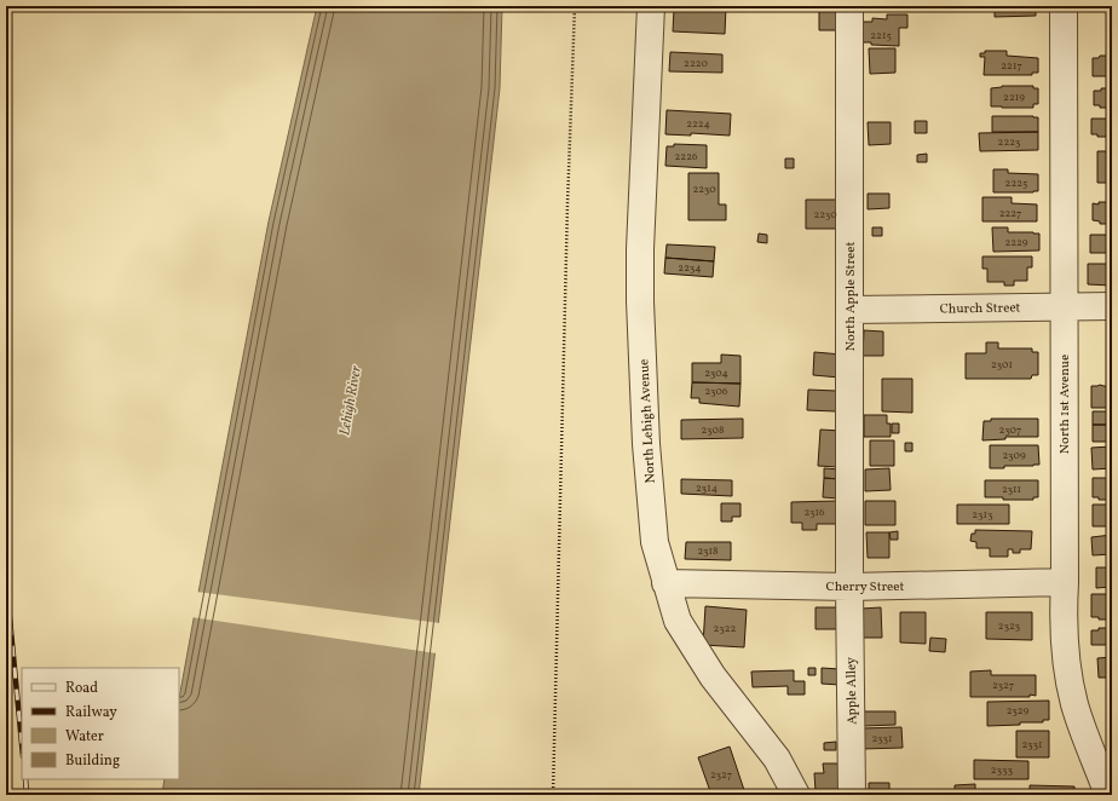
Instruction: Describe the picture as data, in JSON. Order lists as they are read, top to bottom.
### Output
{
  "streets": {
    "street": [
      "North Apple Street",
      "Church Street",
      "North 1st Avenue",
      "North Lehigh Avenue",
      "Cherry Street",
      "Apple Alley"
    ]
  },
  "crossings": [
    ["North Apple Street", "Church Street"],
    ["North Apple Street", "Cherry Street"],
    ["North Apple Street", "Apple Alley"],
    ["Church Street", "North 1st Avenue"],
    ["North 1st Avenue", "Cherry Street"],
    ["North Lehigh Avenue", "Cherry Street"],
    ["Cherry Street", "Apple Alley"]
  ],
  "water": ["Lehigh River"],
  "house_numbers": [
    "2215",
    "2220",
    "2217",
    "2219",
    "2224",
    "2223",
    "2226",
    "2225",
    "2230",
    "2227",
    "2230",
    "2229",
    "2234",
    "2301",
    "2304",
    "2306",
    "2308",
    "2307",
    "2309",
    "2314",
    "2311",
    "2316",
    "2313",
    "2318",
    "2323",
    "2322",
    "2327",
    "2329",
    "2331",
    "2331",
    "2333",
    "2327"
  ],
  "legend": [
    "Road",
    "Railway",
    "Water",
    "Building"
  ]
}
